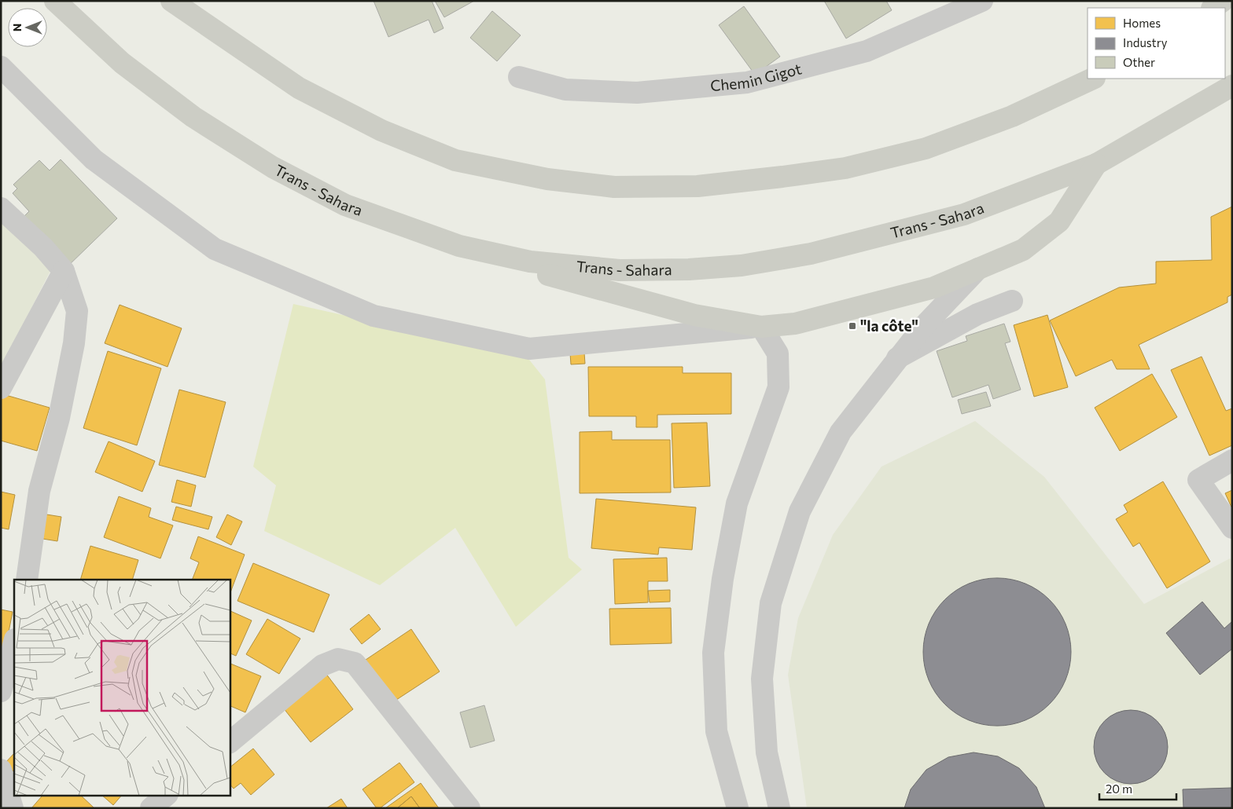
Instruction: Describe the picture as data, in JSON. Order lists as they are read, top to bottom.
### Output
{
  "streets": {
    "highway": ["Trans - Sahara"],
    "street": ["Chemin Gigot"]
  },
  "places": {
    "transit": ["\"la côte\""]
  },
  "legend": ["Homes", "Industry", "Other"],
  "scale_bar": "20 m",
  "north": "left"
}
